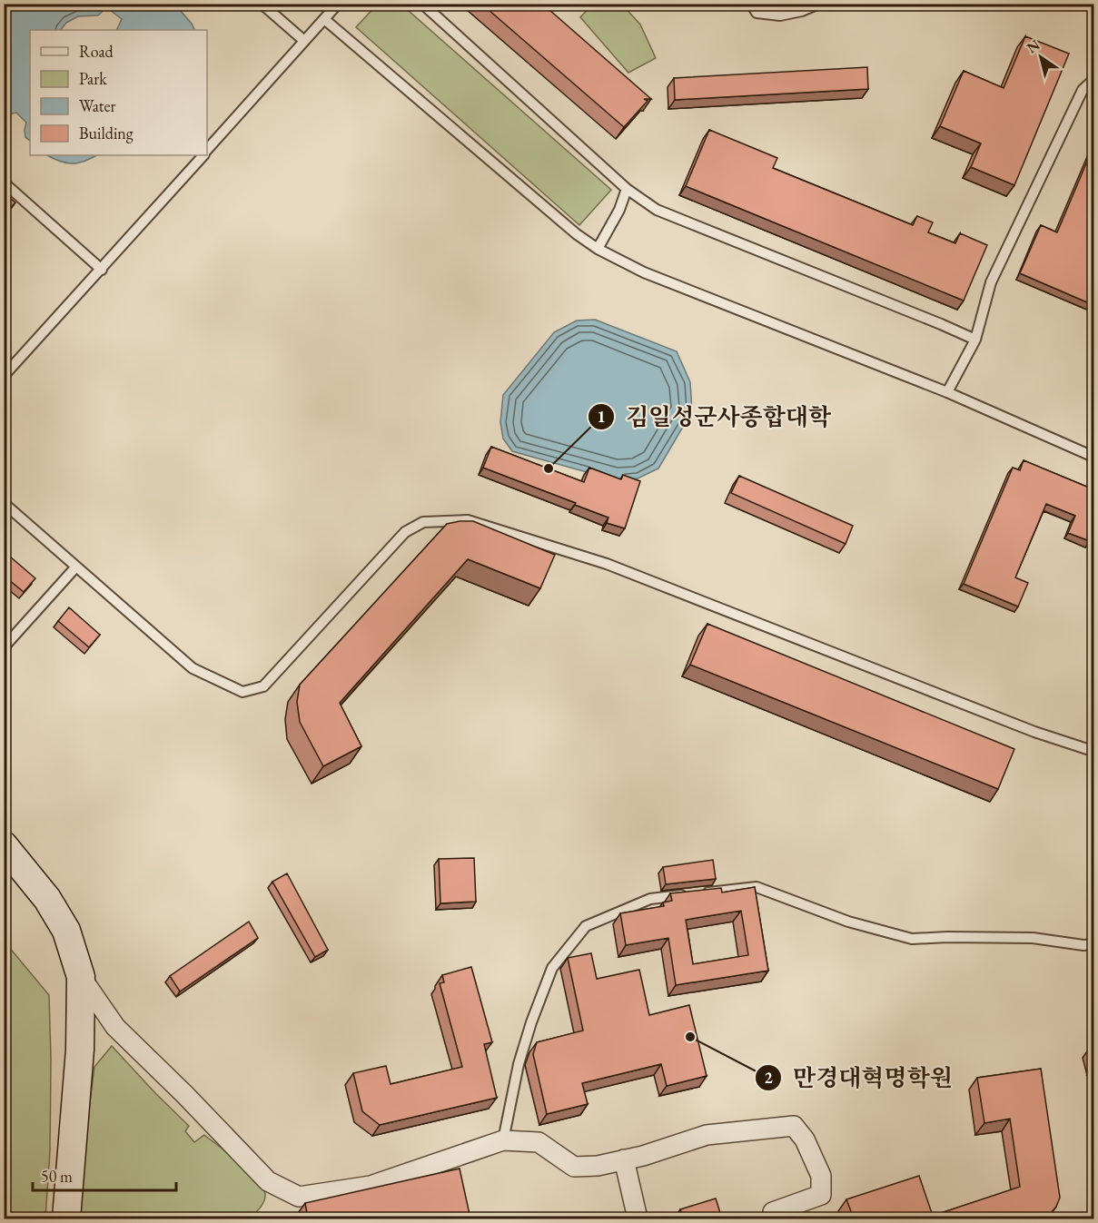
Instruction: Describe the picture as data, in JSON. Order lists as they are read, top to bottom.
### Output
{
  "places": ["김일성군사종합대학", "만경대혁명학원"],
  "legend": [
    "Road",
    "Park",
    "Water",
    "Building"
  ],
  "scale_bar": "50 m",
  "north": "top left"
}
